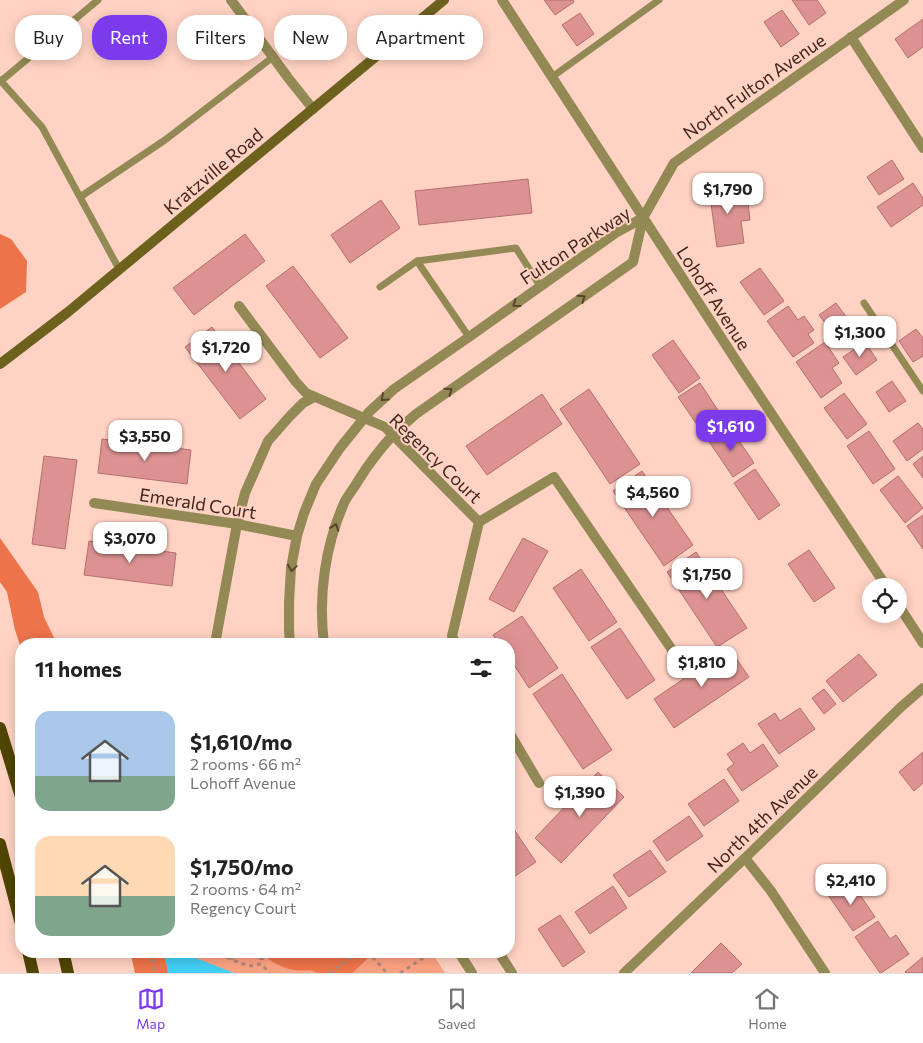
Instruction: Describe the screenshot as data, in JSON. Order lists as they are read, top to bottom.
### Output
{
  "streets": {
    "main road": ["Kratzville Road"],
    "street": [
      "North Fulton Avenue",
      "Fulton Parkway",
      "Lohoff Avenue",
      "Regency Court",
      "Emerald Court",
      "North 4th Avenue"
    ]
  },
  "crossings": [
    ["North Fulton Avenue", "Fulton Parkway"],
    ["North Fulton Avenue", "Lohoff Avenue"],
    ["Fulton Parkway", "Lohoff Avenue"],
    ["Fulton Parkway", "Regency Court"],
    ["Fulton Parkway", "Emerald Court"]
  ],
  "page": {
    "chip": [
      "Buy",
      "Rent",
      "Filters",
      "New",
      "Apartment"
    ],
    "price": [
      "$1,790",
      "$1,300",
      "$1,720",
      "$1,610",
      "$3,550",
      "$4,560",
      "$3,070",
      "$1,750",
      "$1,810",
      "$1,390",
      "$2,410"
    ],
    "heading": "11 homes",
    "list": [
      {
        "name": "$1,610/mo",
        "note": "2 rooms · 66 m² · Lohoff Avenue"
      },
      {
        "name": "$1,750/mo",
        "note": "2 rooms · 64 m² · Regency Court"
      }
    ],
    "tabs": ["Map", "Saved", "Home"]
  }
}
